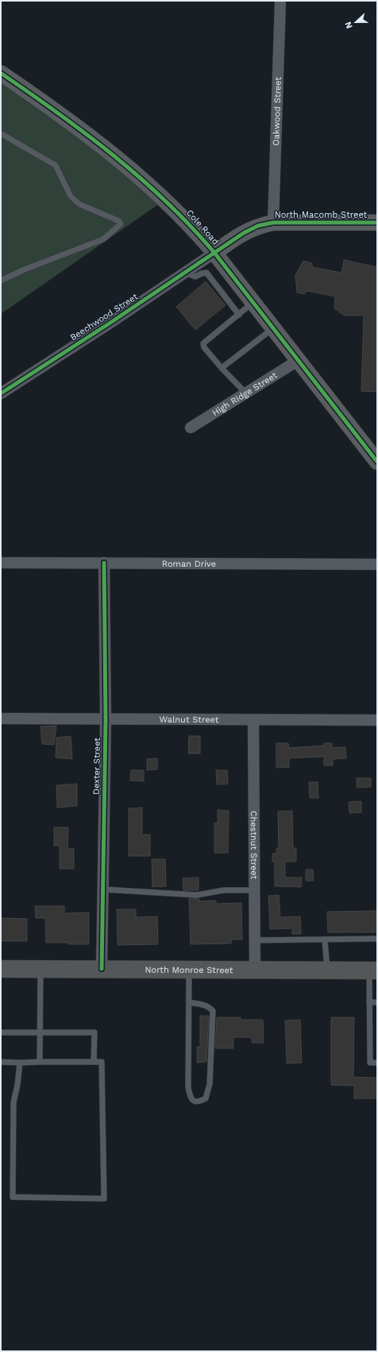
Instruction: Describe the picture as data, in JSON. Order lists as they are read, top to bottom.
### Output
{
  "streets": {
    "main road": ["North Monroe Street"],
    "street": [
      "Oakwood Street",
      "North Macomb Street",
      "Cole Road",
      "Beechwood Street",
      "High Ridge Street",
      "Roman Drive",
      "Walnut Street",
      "Dexter Street",
      "Chestnut Street"
    ]
  },
  "crossings": [
    ["Oakwood Street", "North Macomb Street"],
    ["North Macomb Street", "Cole Road"],
    ["North Macomb Street", "Beechwood Street"],
    ["Cole Road", "Beechwood Street"],
    ["Cole Road", "High Ridge Street"],
    ["Roman Drive", "Dexter Street"],
    ["Walnut Street", "Dexter Street"],
    ["Walnut Street", "Chestnut Street"],
    ["Dexter Street", "North Monroe Street"],
    ["Chestnut Street", "North Monroe Street"]
  ],
  "north": "left"
}
